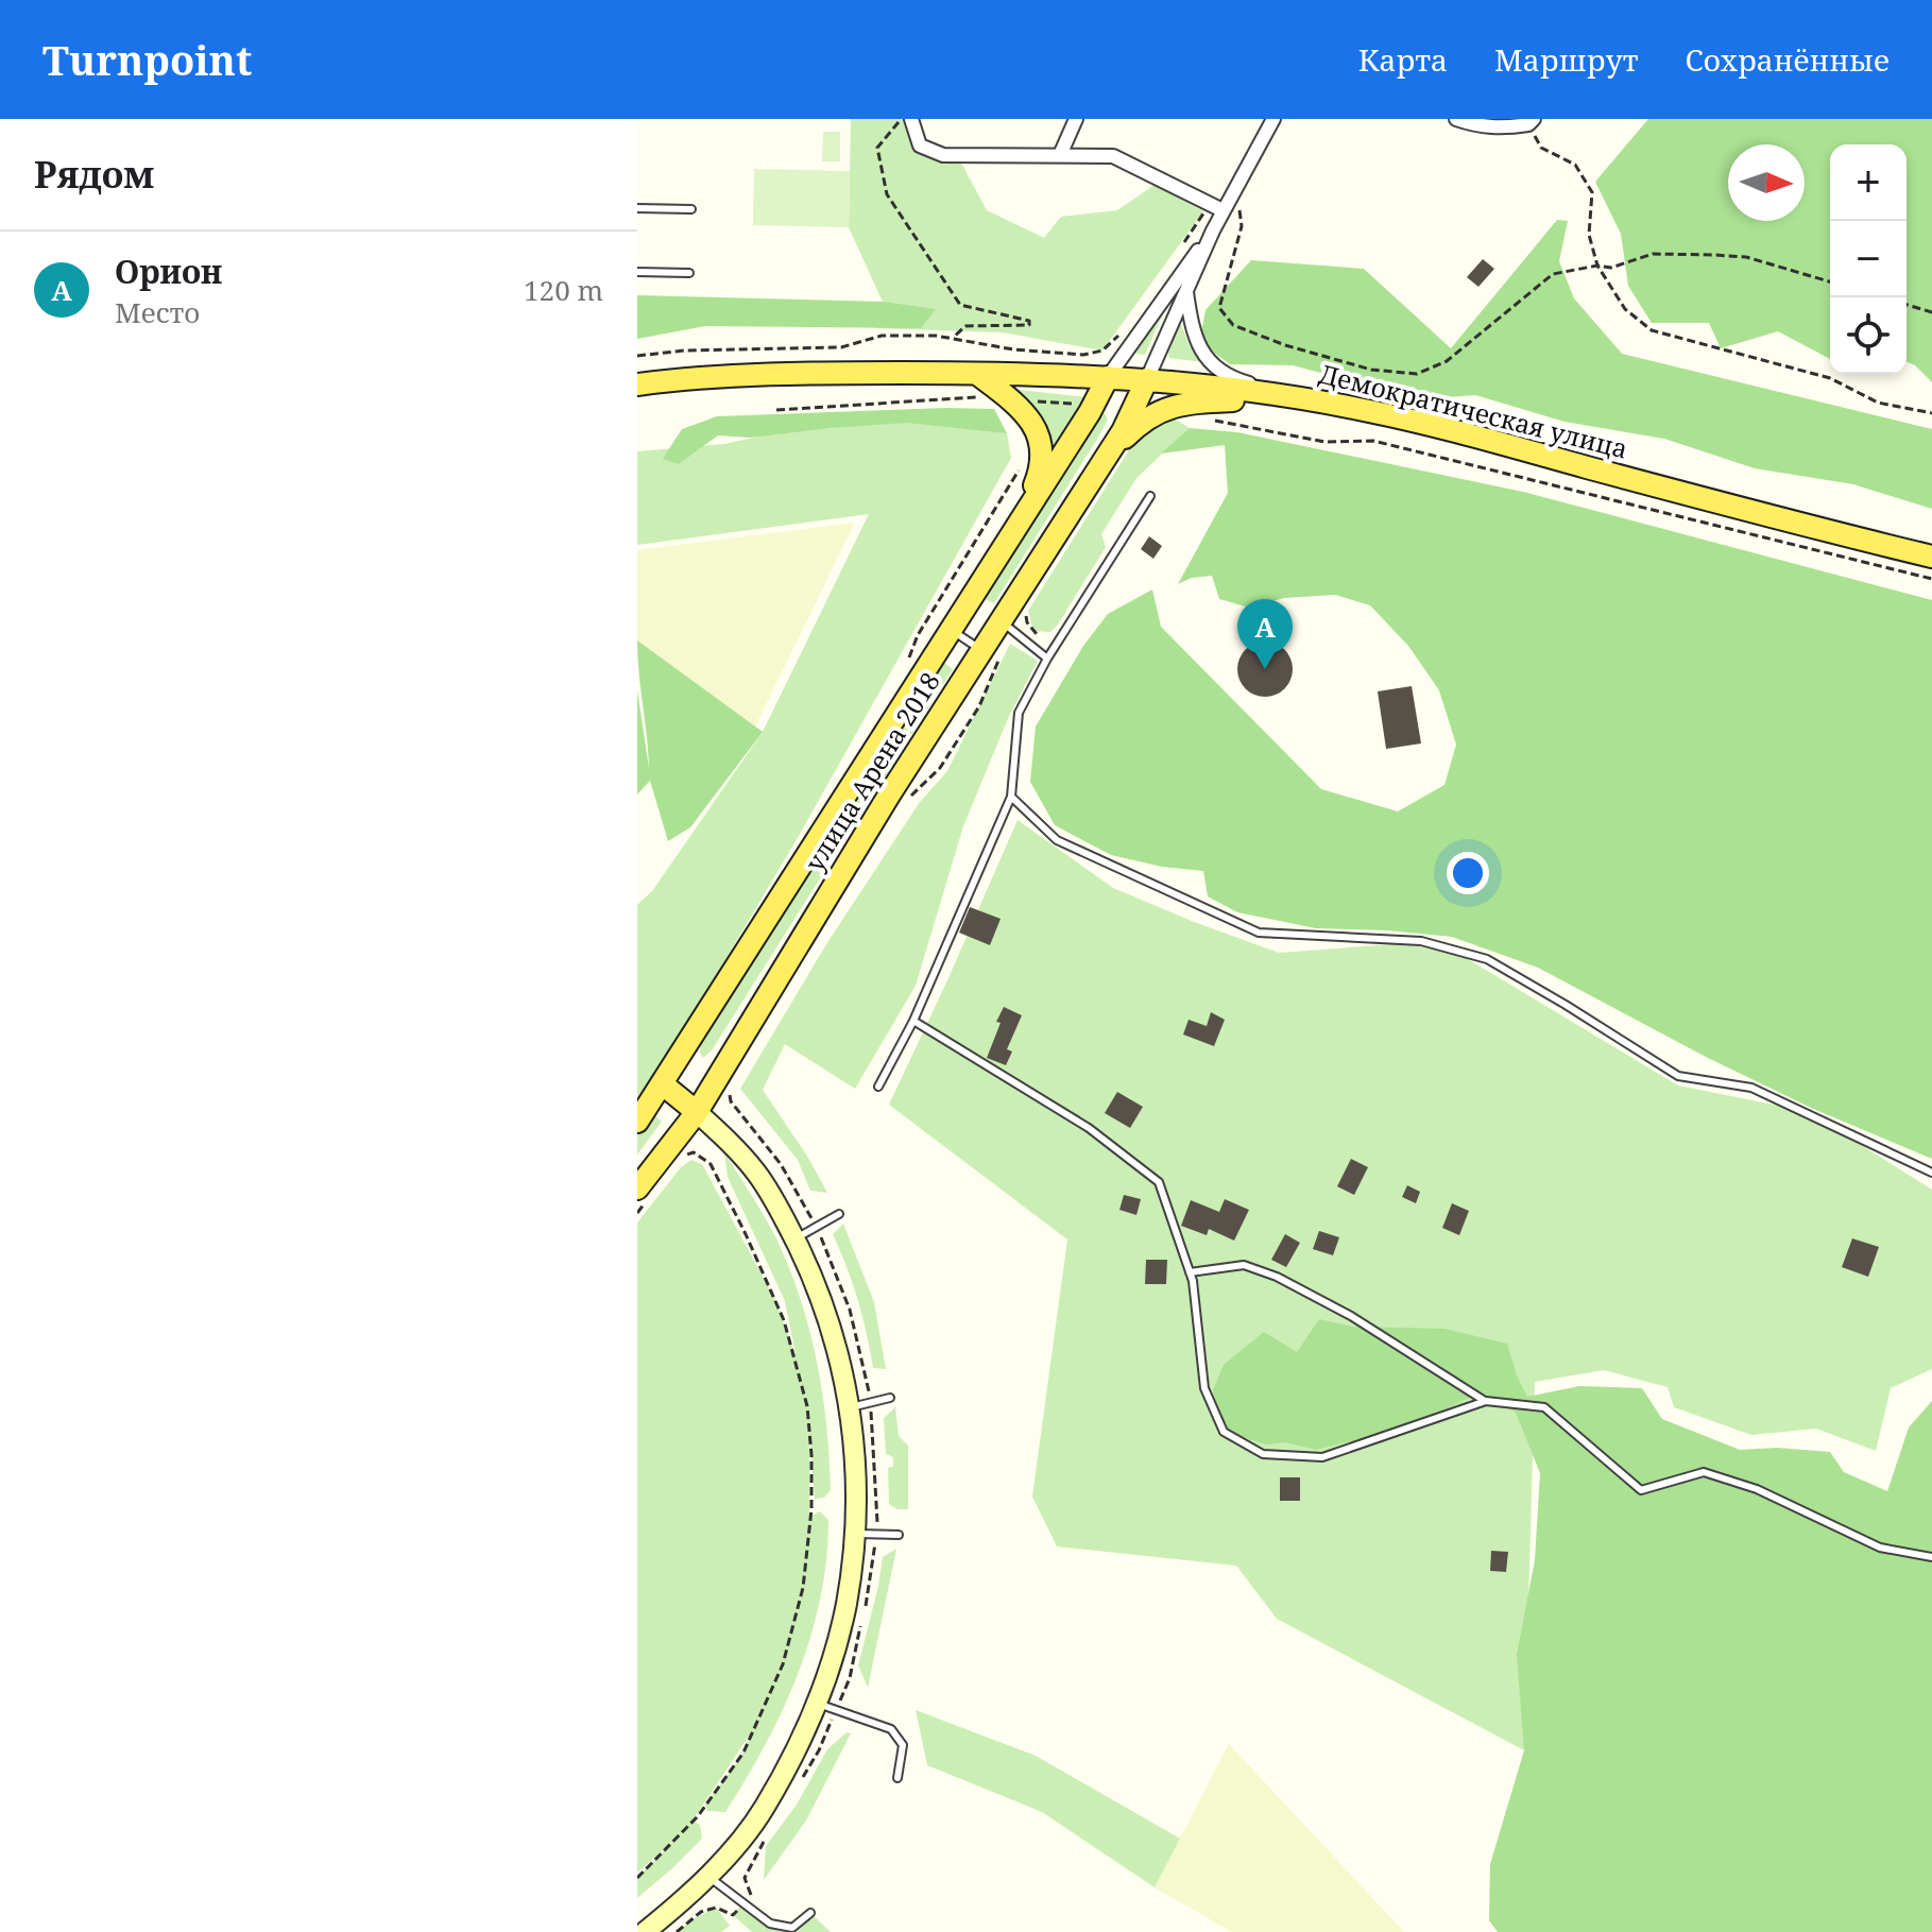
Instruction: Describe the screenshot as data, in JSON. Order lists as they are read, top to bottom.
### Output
{
  "streets": {
    "main road": ["Демократическая улица", "улица Арена 2018"]
  },
  "crossings": [
    ["Демократическая улица", "улица Арена 2018"]
  ],
  "north": "right",
  "page": {
    "header": "Turnpoint",
    "nav": ["Карта", "Маршрут", "Сохранённые"],
    "heading": "Рядом",
    "map_buttons": ["+", "−"],
    "list": [
      {
        "mark": "A",
        "name": "Орион",
        "note": "Место",
        "value": "120 m"
      }
    ],
    "pins": "A"
  }
}
